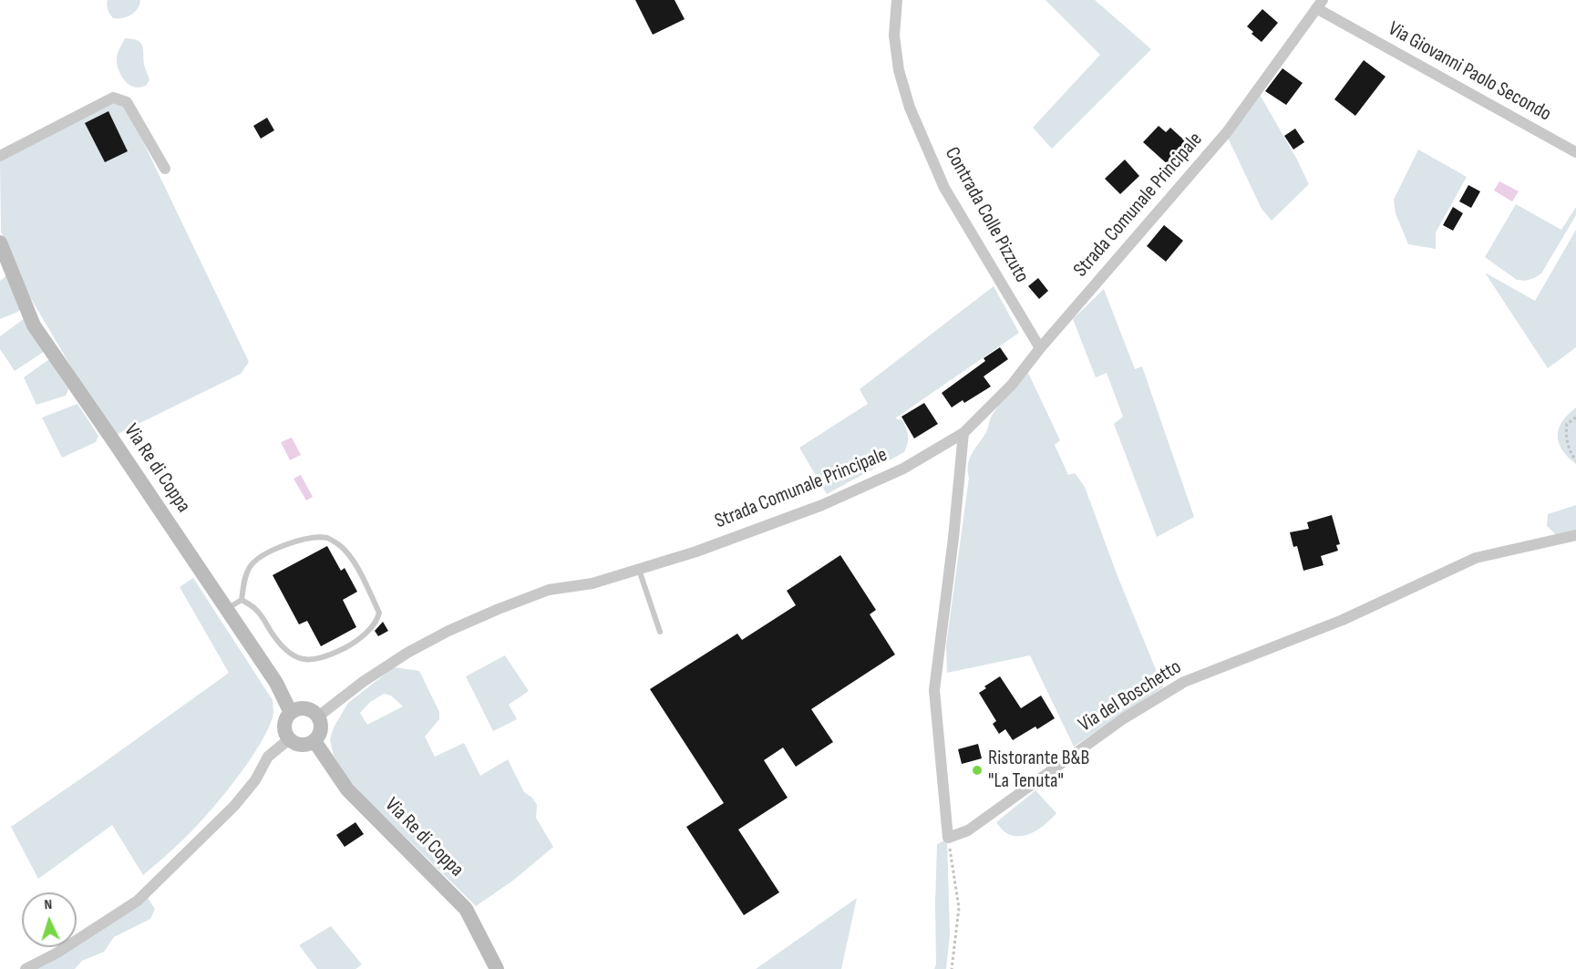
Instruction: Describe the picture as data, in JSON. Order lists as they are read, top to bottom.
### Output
{
  "streets": {
    "street": [
      "Via Giovanni Paolo Secondo",
      "Strada Comunale Principale",
      "Contrada Colle Pizzuto",
      "Via Re di Coppa",
      "Via del Boschetto"
    ]
  },
  "crossings": [
    ["Via Giovanni Paolo Secondo", "Strada Comunale Principale"],
    ["Strada Comunale Principale", "Contrada Colle Pizzuto"],
    ["Strada Comunale Principale", "Via Re di Coppa"]
  ],
  "places": ["Ristorante B&B \"La Tenuta\""],
  "north": "top"
}
